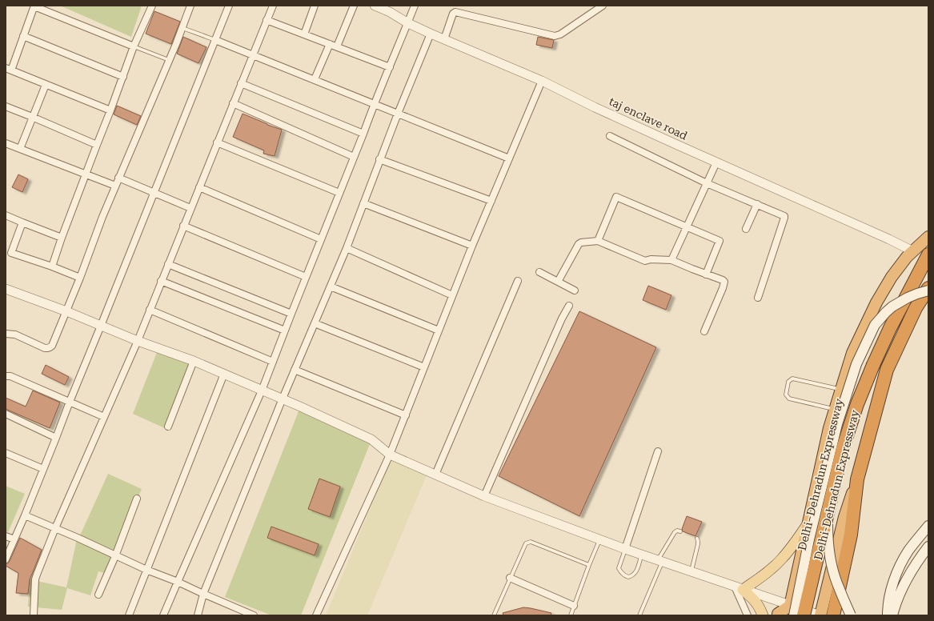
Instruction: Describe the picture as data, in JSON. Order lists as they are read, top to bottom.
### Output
{
  "streets": {
    "highway": ["Delhi–Dehradun Expressway", "Delhi-Dehradun Expressway"],
    "street": ["taj enclave road"]
  },
  "crossings": [
    ["taj enclave road", "Delhi–Dehradun Expressway"]
  ]
}
